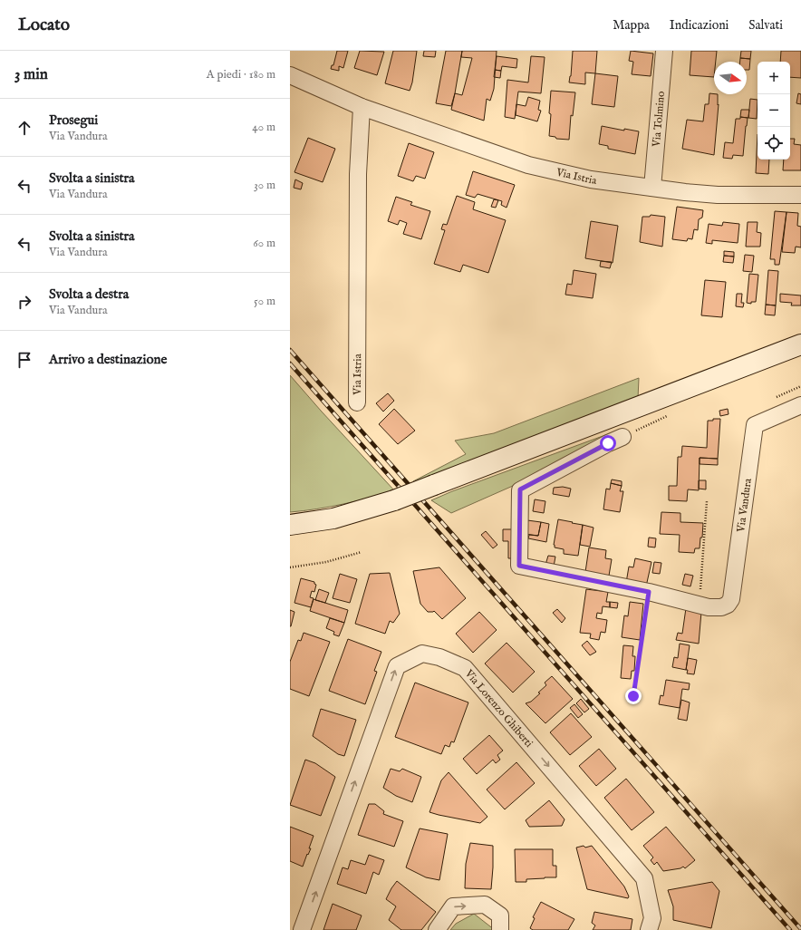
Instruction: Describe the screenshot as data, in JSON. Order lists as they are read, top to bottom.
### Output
{
  "streets": {
    "street": [
      "Via Tolmino",
      "Via Istria",
      "Via Vandura",
      "Via Lorenzo Ghiberti"
    ]
  },
  "crossings": [
    ["Via Tolmino", "Via Istria"]
  ],
  "north": "right",
  "page": {
    "header": "Locato",
    "nav": ["Mappa", "Indicazioni", "Salvati"],
    "heading": ["3 min", "A piedi · 180 m"],
    "map_buttons": ["+", "−"],
    "list": [
      ["Prosegui", "Via Vandura", "40 m"],
      ["Svolta a sinistra", "Via Vandura", "30 m"],
      ["Svolta a sinistra", "Via Vandura", "60 m"],
      ["Svolta a destra", "Via Vandura", "50 m"],
      "Arrivo a destinazione"
    ]
  }
}
